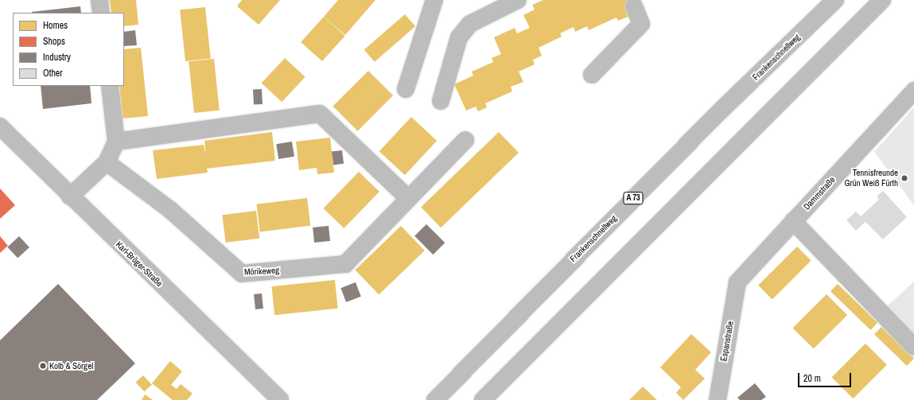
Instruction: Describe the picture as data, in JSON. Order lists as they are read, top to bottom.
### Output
{
  "streets": {
    "main road": [
      "Frankenschnellweg",
      "Dammstraße",
      "A 73",
      "Karl-Bröger-Straße",
      "Mörikeweg",
      "Espanstraße"
    ]
  },
  "crossings": [
    ["Dammstraße", "Espanstraße"]
  ],
  "places": ["Tennisfreunde Grün Weiß Fürth", "Kolb & Sörgel"],
  "legend": [
    "Homes",
    "Shops",
    "Industry",
    "Other"
  ],
  "scale_bar": "20 m"
}
